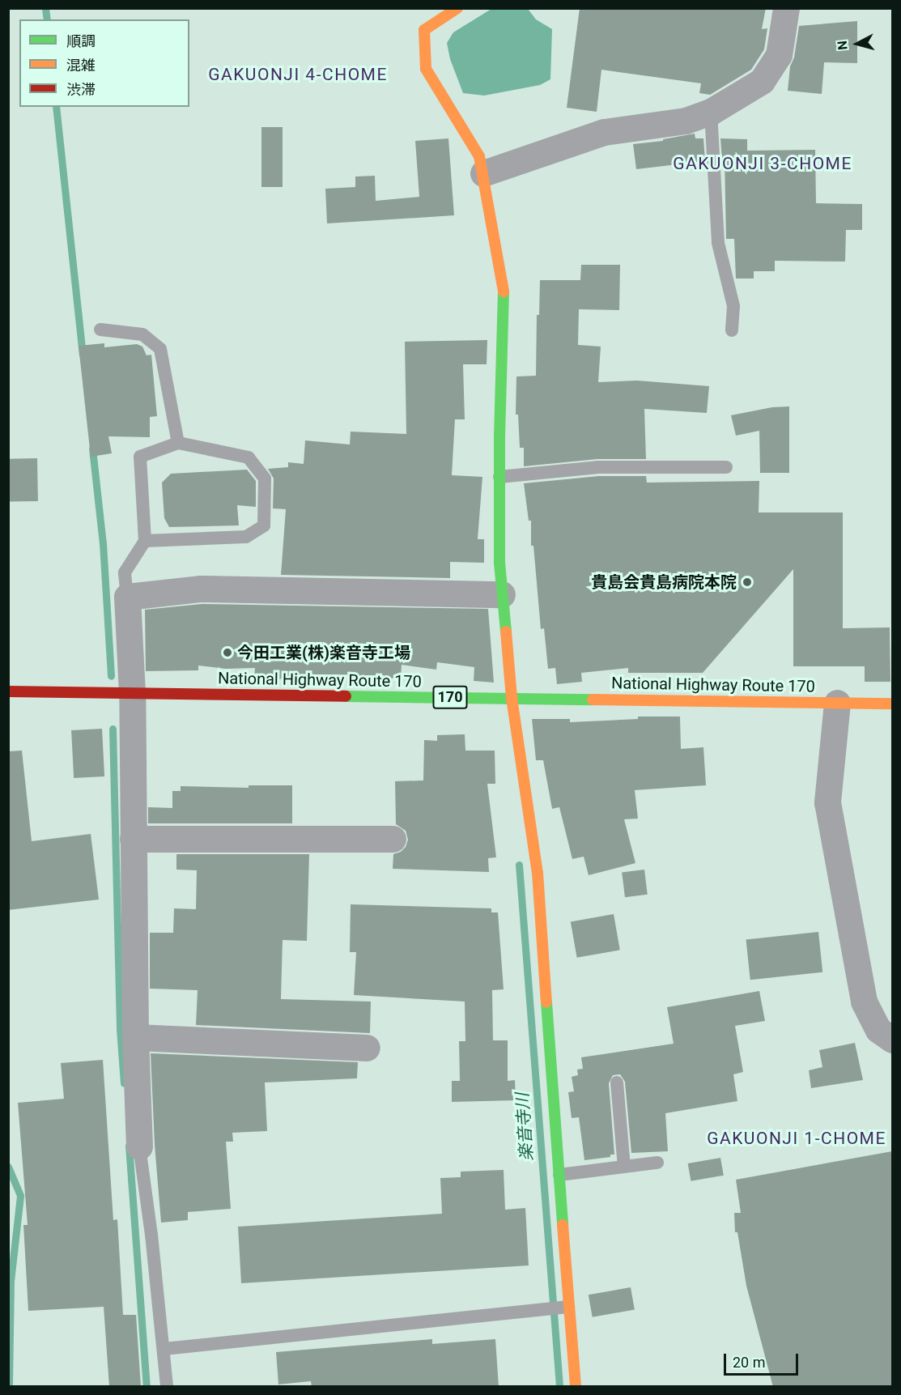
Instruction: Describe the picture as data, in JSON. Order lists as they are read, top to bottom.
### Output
{
  "streets": {
    "main road": ["National Highway Route 170", "170"]
  },
  "districts": ["GAKUONJI 4-CHOME", "GAKUONJI 3-CHOME", "GAKUONJI 1-CHOME"],
  "water": ["楽音寺川"],
  "places": ["貴島会貴島病院本院", "今田工業(株)楽音寺工場"],
  "legend": ["順調", "混雑", "渋滞"],
  "scale_bar": "20 m",
  "north": "left"
}
